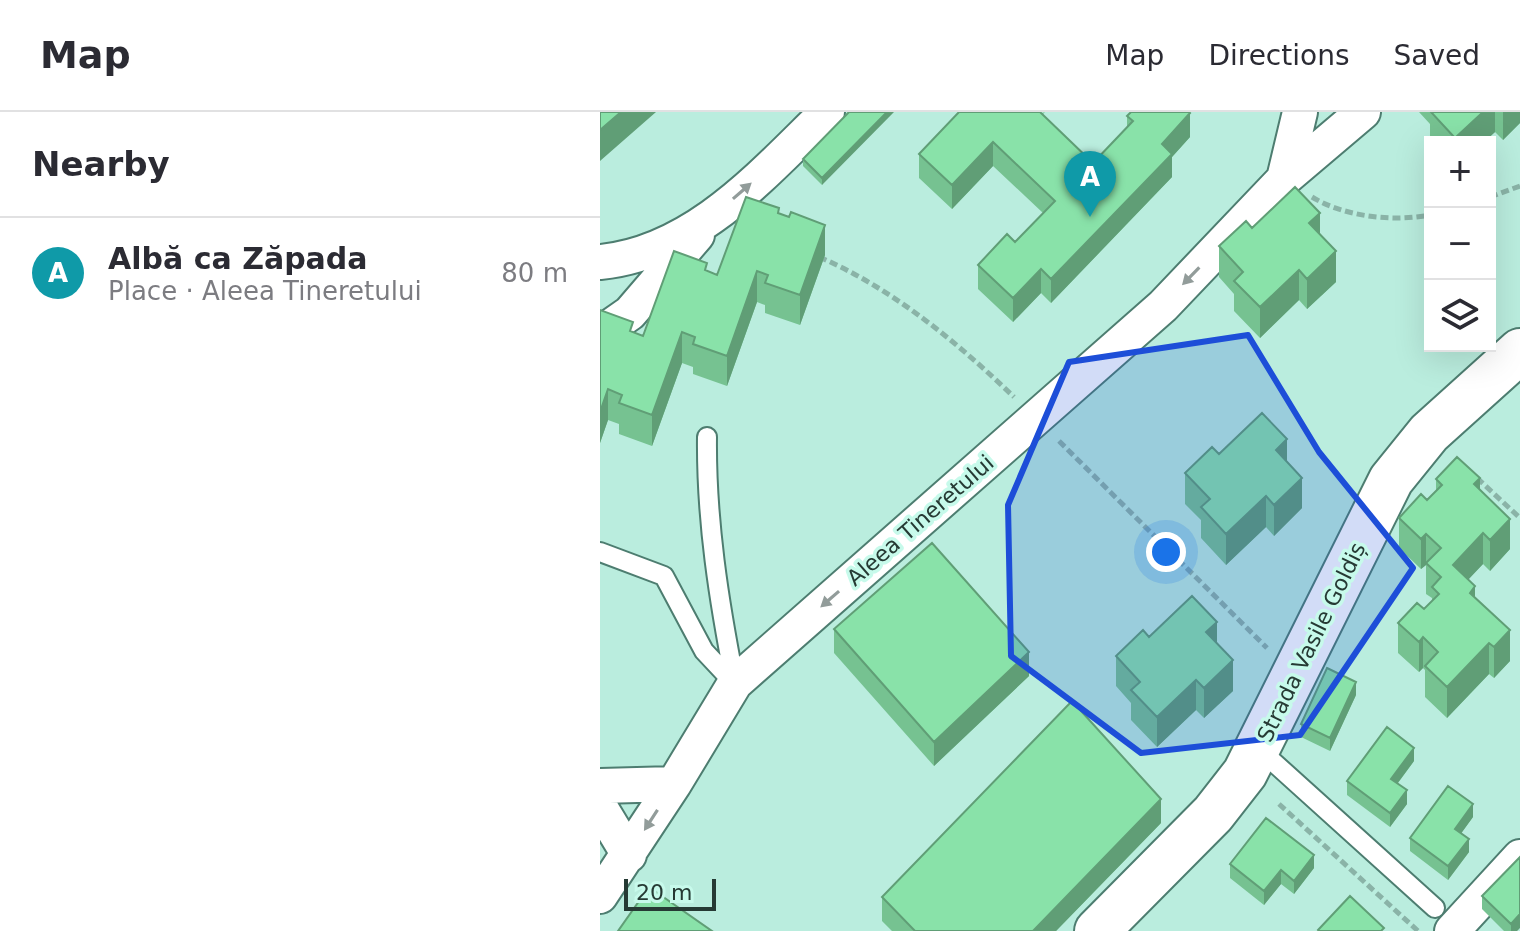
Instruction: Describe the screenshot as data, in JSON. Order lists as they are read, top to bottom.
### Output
{
  "streets": {
    "street": ["Aleea Tineretului", "Strada Vasile Goldiș"]
  },
  "one_way": ["Aleea Tineretului"],
  "scale_bar": "20 m",
  "page": {
    "header": "Map",
    "nav": ["Map", "Directions", "Saved"],
    "heading": "Nearby",
    "map_buttons": ["+", "−"],
    "pins": "A",
    "list": [
      {
        "mark": "A",
        "name": "Albă ca Zăpada",
        "note": "Place · Aleea Tineretului",
        "value": "80 m"
      }
    ],
    "scale": "20 m"
  }
}
